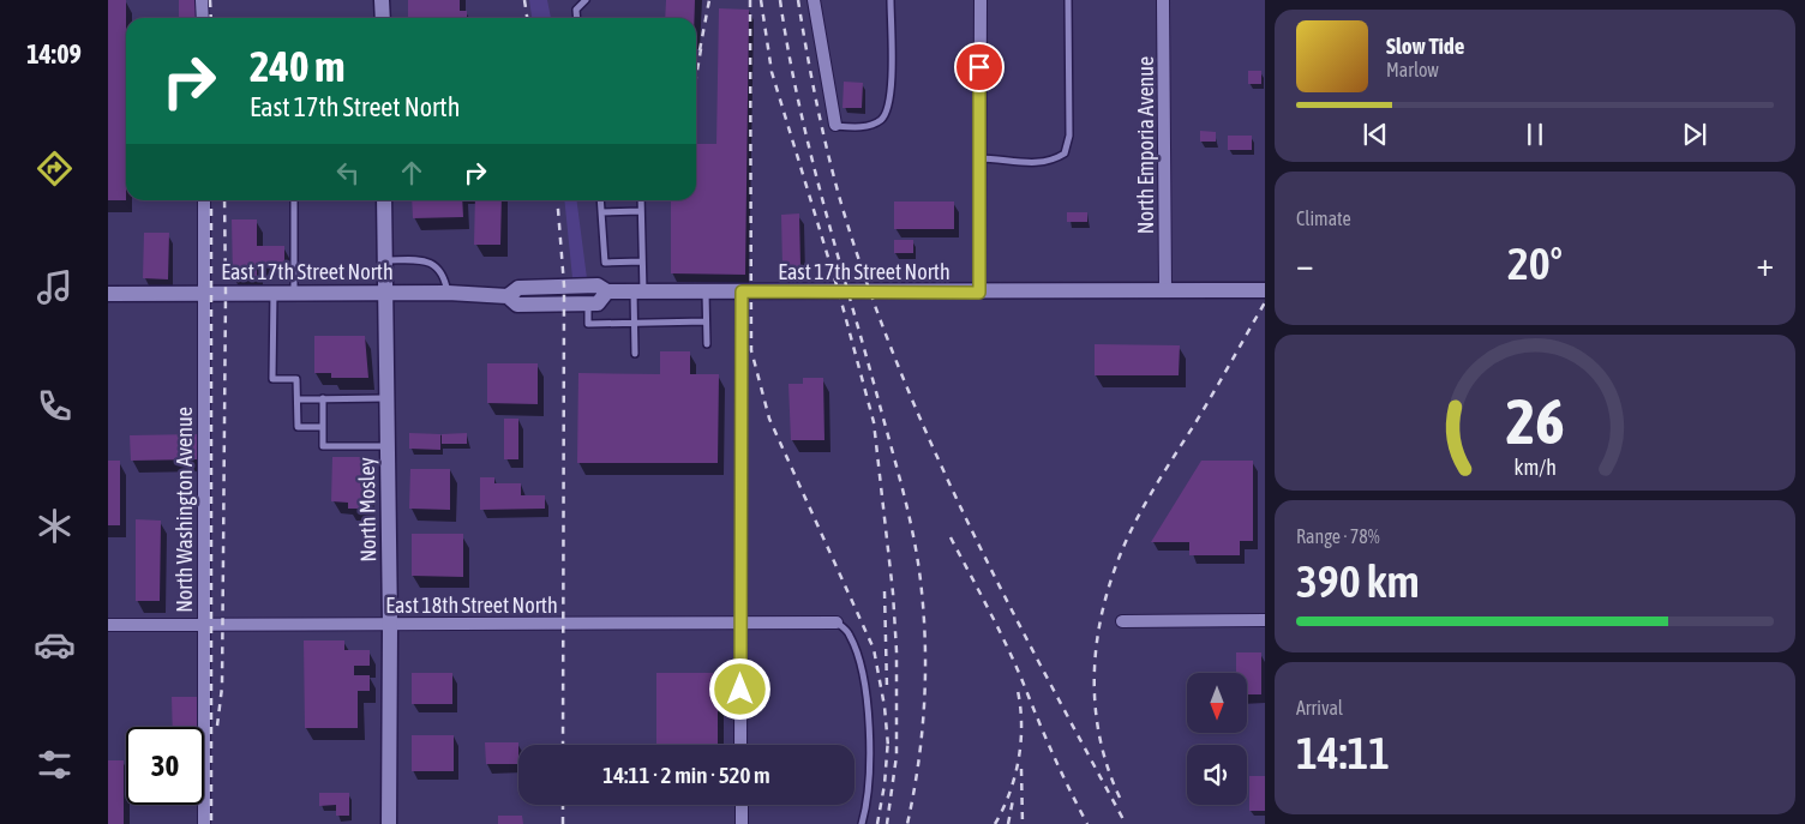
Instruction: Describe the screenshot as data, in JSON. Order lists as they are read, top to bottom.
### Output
{
  "streets": {
    "street": [
      "North Emporia Avenue",
      "East 17th Street North",
      "North Washington Avenue",
      "North Mosley",
      "East 18th Street North"
    ]
  },
  "crossings": [
    ["North Emporia Avenue", "East 17th Street North"],
    ["East 17th Street North", "North Washington Avenue"],
    ["East 17th Street North", "North Mosley"],
    ["North Washington Avenue", "East 18th Street North"],
    ["North Mosley", "East 18th Street North"]
  ],
  "north": "bottom",
  "page": {
    "tabs": "14:09",
    "turn": ["240 m", "East 17th Street North"],
    "song": ["Slow Tide", "Marlow"],
    "tile": [
      "Climate",
      ["Range · 78%", "390 km"],
      ["Arrival", "14:11"]
    ],
    "heat": ["−", "20°", "+"],
    "limit": "30",
    "trip": "14:11 · 2 min · 520 m",
    "gauge": ["26", "km/h"]
  }
}
